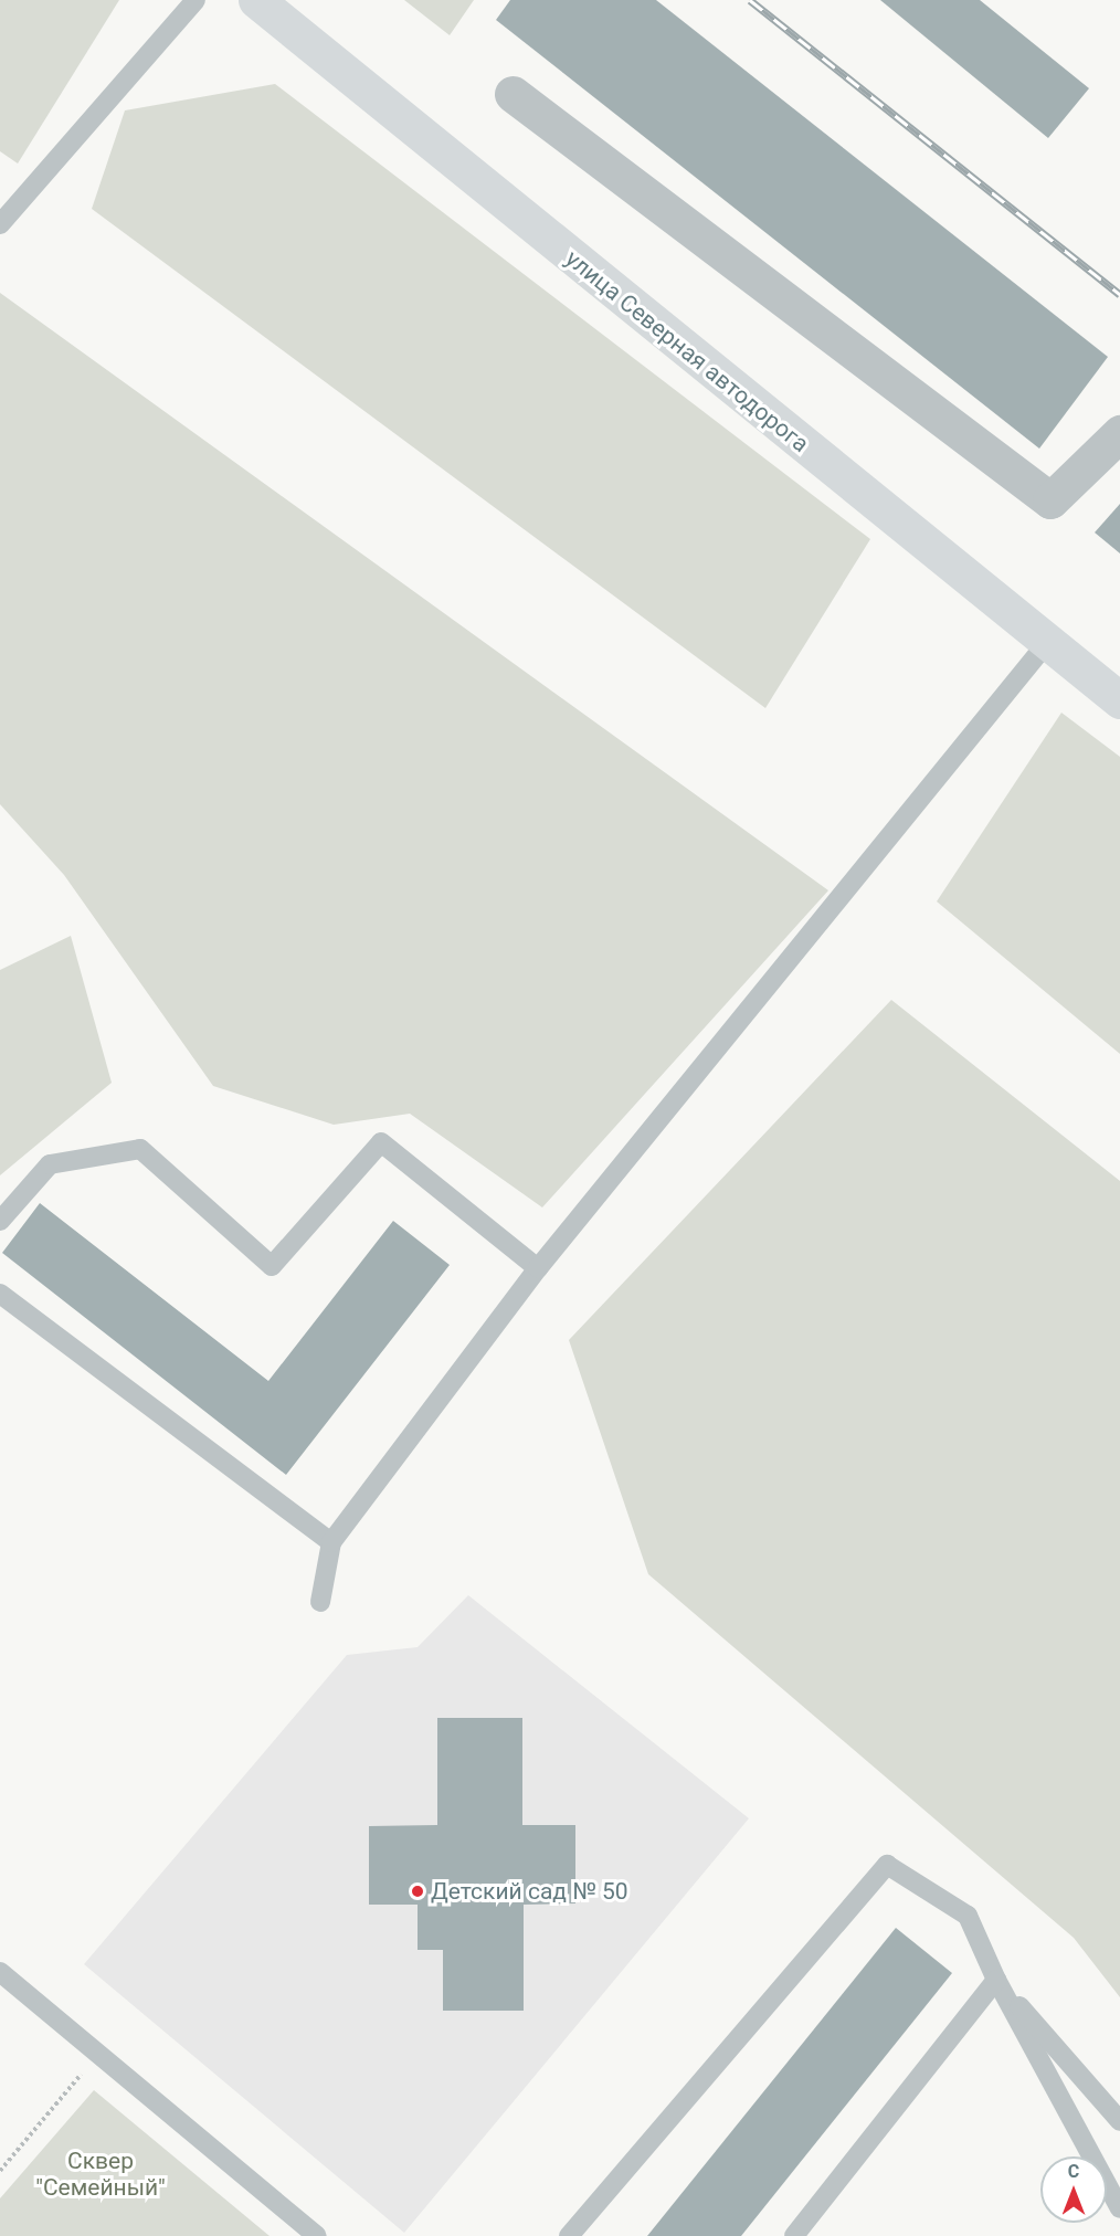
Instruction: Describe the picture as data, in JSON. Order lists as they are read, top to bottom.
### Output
{
  "streets": {
    "main road": ["улица Северная автодорога"]
  },
  "parks": ["Сквер \"Семейный\""],
  "places": ["Детский сад № 50"],
  "north": "top"
}
